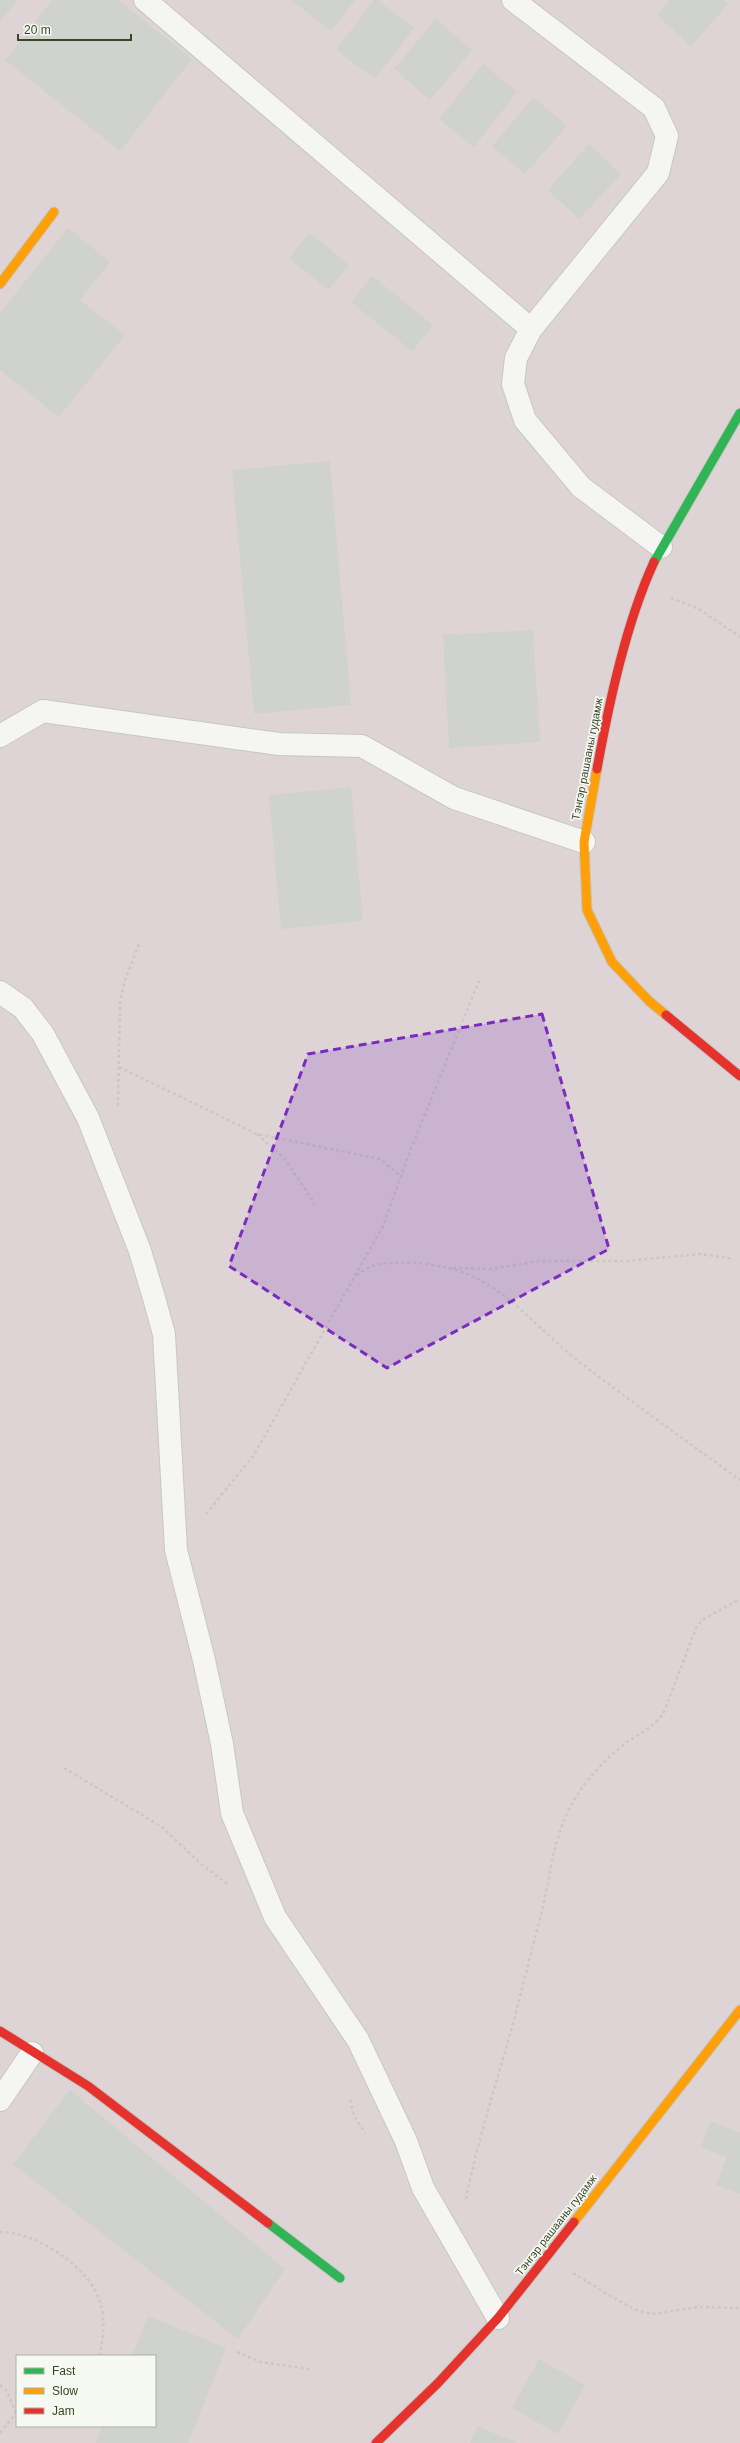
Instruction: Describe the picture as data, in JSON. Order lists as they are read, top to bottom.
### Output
{
  "streets": {
    "street": ["Тэнгэр рашааны гудамж"]
  },
  "legend": ["Fast", "Slow", "Jam"],
  "scale_bar": "20 m"
}
